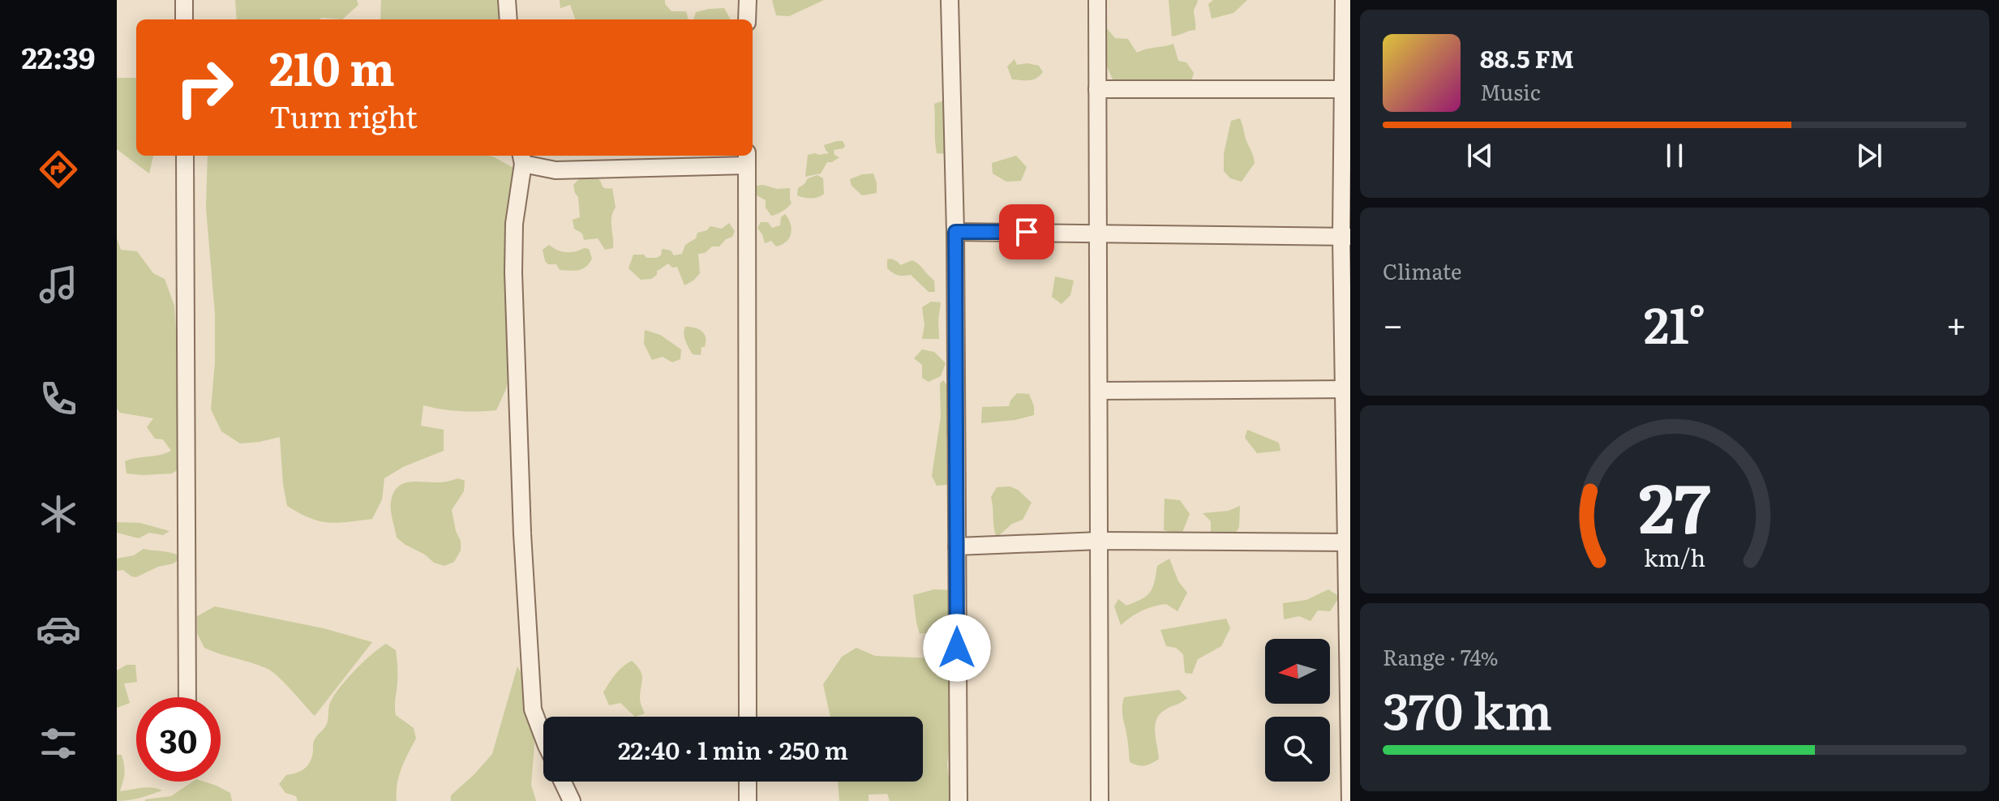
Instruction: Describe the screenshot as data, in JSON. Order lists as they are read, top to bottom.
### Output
{
  "north": "left",
  "page": {
    "tabs": "22:39",
    "turn": ["210 m", "Turn right"],
    "song": ["88.5 FM", "Music"],
    "tile": [
      "Climate",
      ["Range · 74%", "370 km"]
    ],
    "heat": ["−", "21°", "+"],
    "limit": "30",
    "trip": "22:40 · 1 min · 250 m",
    "gauge": ["27", "km/h"]
  }
}
